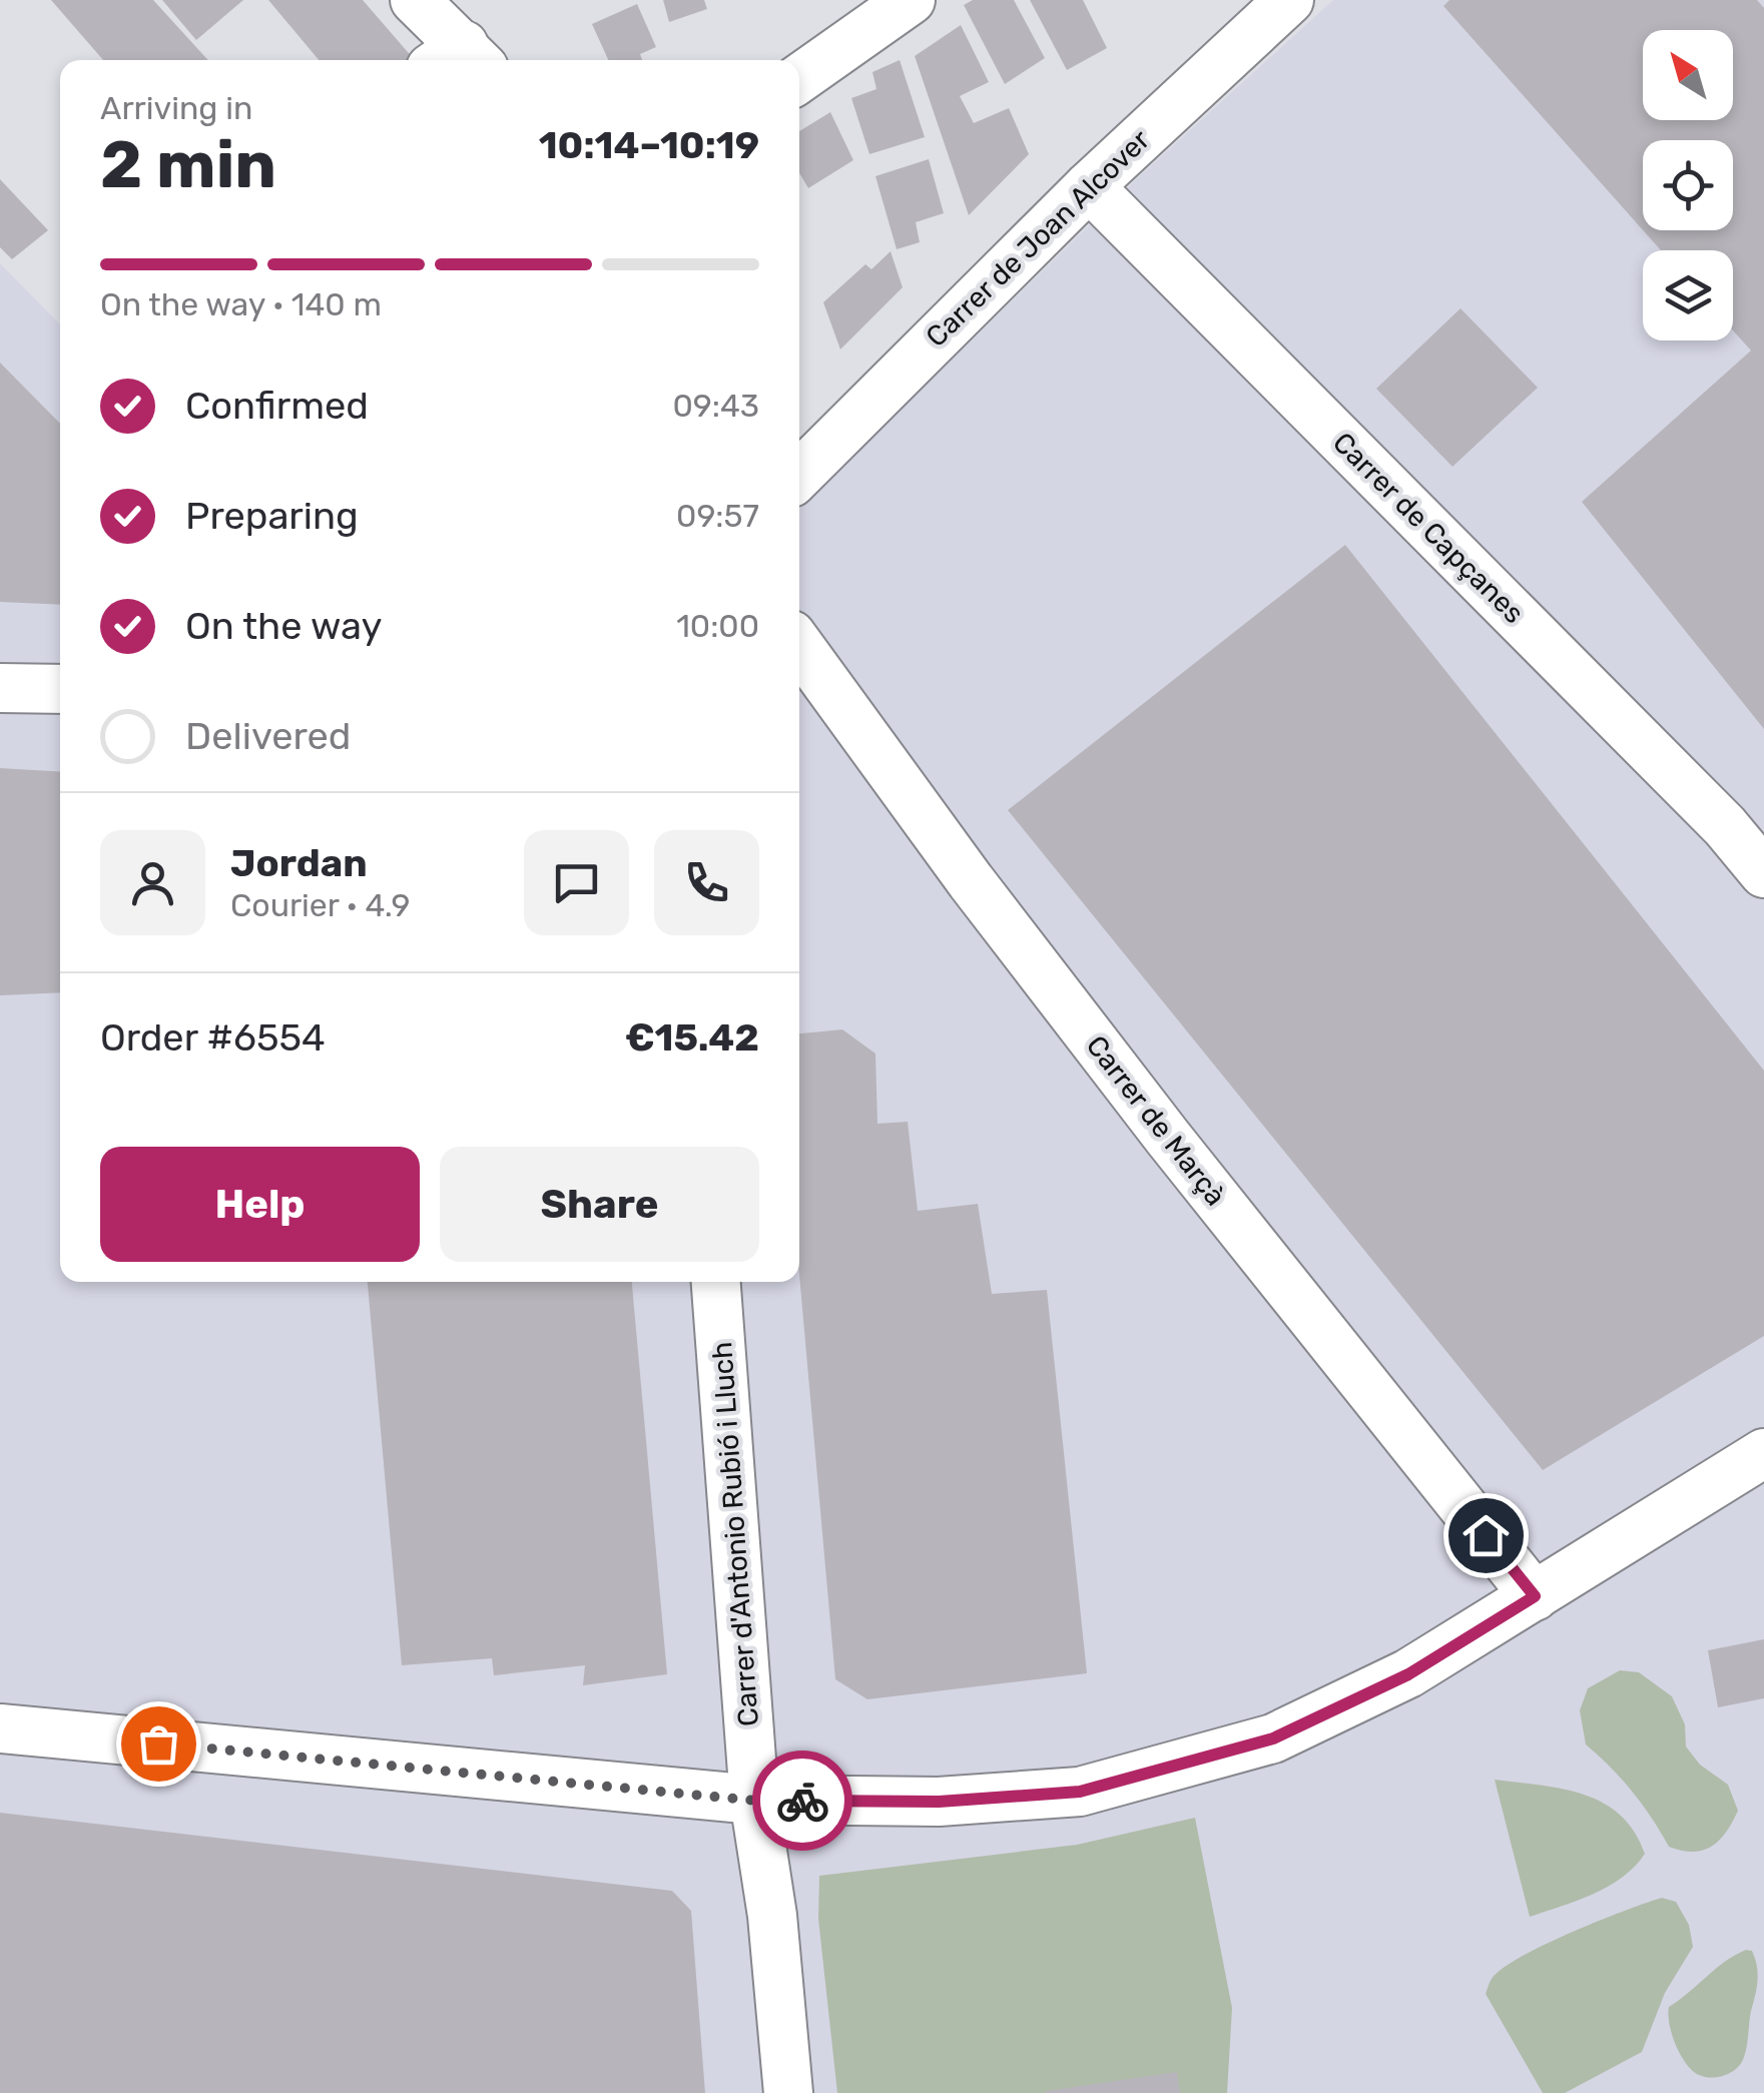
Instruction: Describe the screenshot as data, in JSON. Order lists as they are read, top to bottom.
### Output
{
  "streets": {
    "street": [
      "Carrer de Joan Alcover",
      "Carrer de Capçanes",
      "Carrer de Marçà",
      "Carrer d'Antonio Rubió i Lluch"
    ]
  },
  "crossings": [
    ["Carrer de Joan Alcover", "Carrer de Capçanes"]
  ],
  "north": "top left",
  "page": {
    "heading": ["2 min", "Arriving in", "10:14–10:19"],
    "panel": [
      "Jordan",
      "Courier · 4.9",
      "Order #6554",
      "€15.42"
    ],
    "bar": "On the way · 140 m",
    "list": [
      ["Confirmed", "09:43"],
      ["Preparing", "09:57"],
      ["On the way", "10:00"],
      "Delivered"
    ],
    "buttons": ["Help", "Share"]
  }
}
